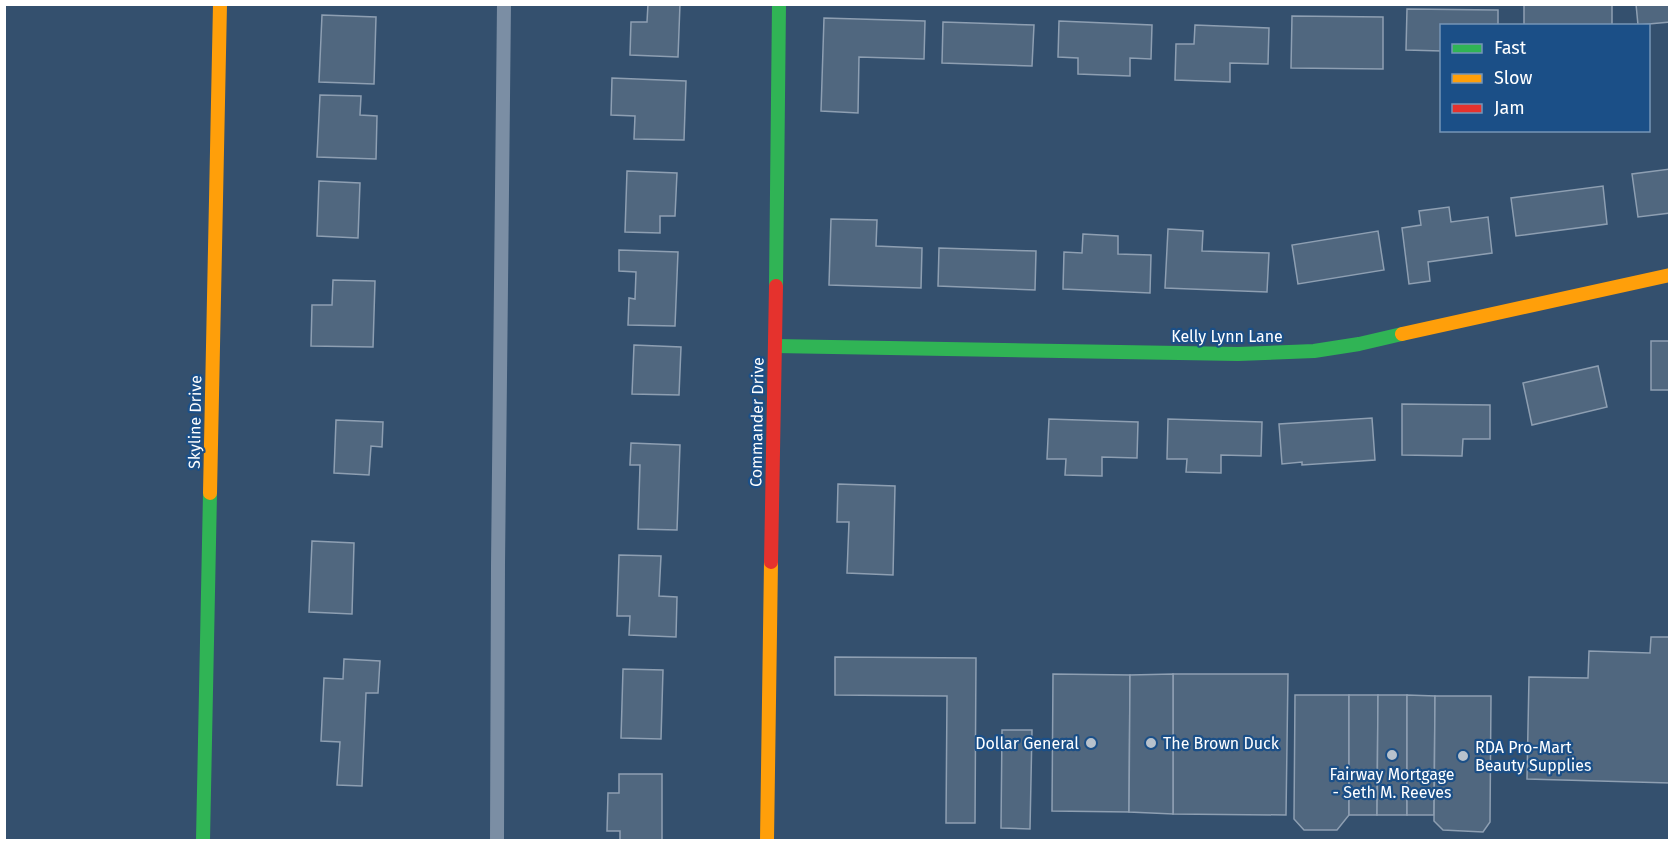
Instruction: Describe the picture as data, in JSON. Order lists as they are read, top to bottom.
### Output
{
  "streets": {
    "street": ["Kelly Lynn Lane", "Skyline Drive", "Commander Drive"]
  },
  "crossings": [
    ["Kelly Lynn Lane", "Commander Drive"]
  ],
  "places": [
    "Dollar General",
    "The Brown Duck",
    "Fairway Mortgage - Seth M. Reeves",
    "RDA Pro-Mart Beauty Supplies"
  ],
  "legend": ["Fast", "Slow", "Jam"]
}
